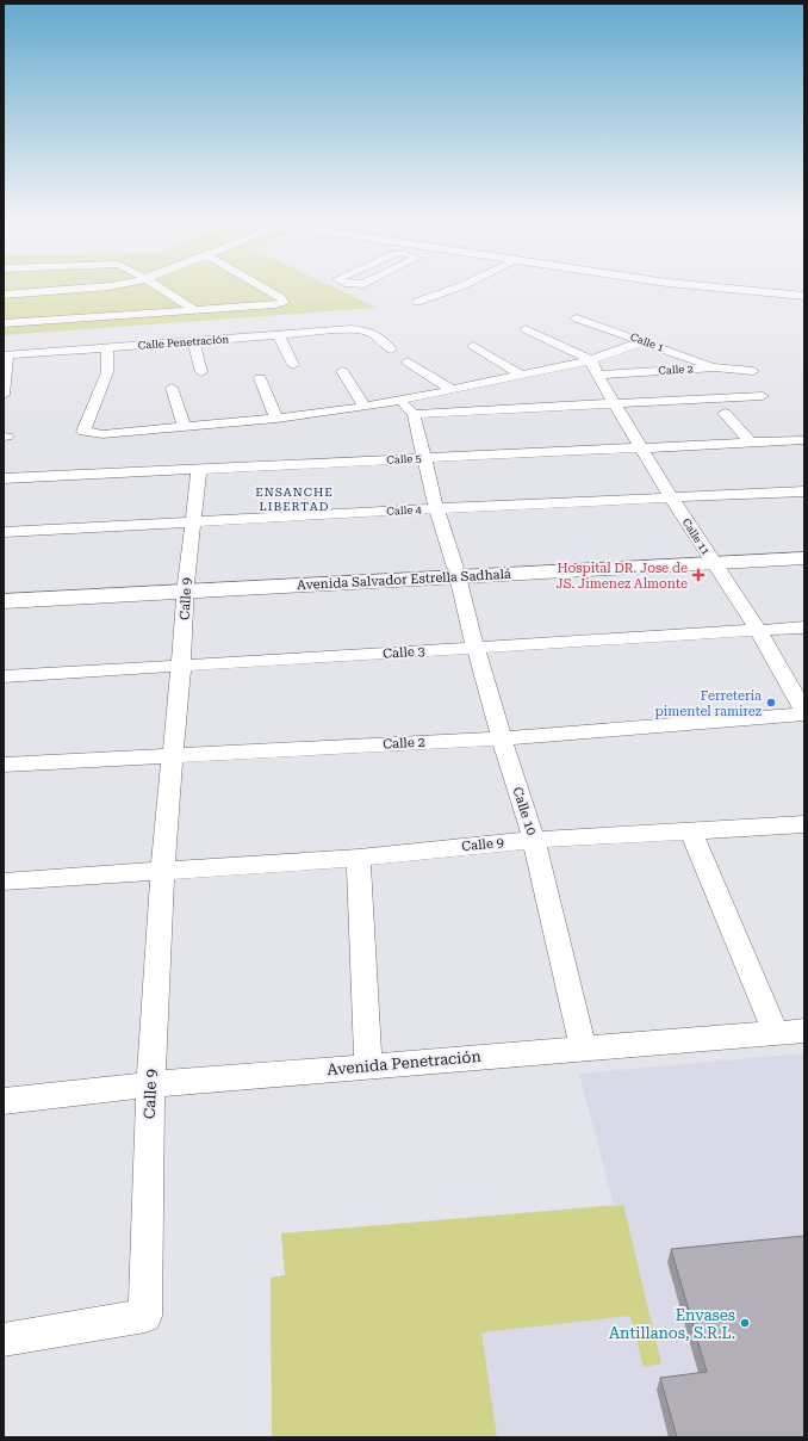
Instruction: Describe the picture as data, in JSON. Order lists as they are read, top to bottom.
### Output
{
  "streets": {
    "main road": ["Avenida Salvador Estrella Sadhalá"],
    "street": [
      "Calle Penetración",
      "Calle 1",
      "Calle 2",
      "Calle 5",
      "Calle 4",
      "Calle 11",
      "Calle 9",
      "Calle 3",
      "Calle 10",
      "Avenida Penetración"
    ]
  },
  "crossings": [
    ["Calle 1", "Calle 2"],
    ["Calle 2", "Calle 11"],
    ["Calle 2", "Calle 9"],
    ["Calle 2", "Calle 10"],
    ["Calle 5", "Calle 11"],
    ["Calle 5", "Calle 9"],
    ["Calle 5", "Calle 10"],
    ["Calle 4", "Calle 11"],
    ["Calle 4", "Calle 9"],
    ["Calle 4", "Calle 10"],
    ["Calle 11", "Avenida Salvador Estrella Sadhalá"],
    ["Calle 11", "Calle 3"],
    ["Avenida Salvador Estrella Sadhalá", "Calle 9"],
    ["Avenida Salvador Estrella Sadhalá", "Calle 10"],
    ["Calle 9", "Calle 3"],
    ["Calle 9", "Calle 10"],
    ["Calle 9", "Avenida Penetración"],
    ["Calle 3", "Calle 10"],
    ["Calle 10", "Avenida Penetración"]
  ],
  "districts": ["ENSANCHE LIBERTAD"],
  "places": {
    "health": ["Hospital DR. Jose de JS. Jimenez Almonte"],
    "other": ["Ferretería pimentel ramirez", "Envases Antillanos, S.R.L."]
  }
}
